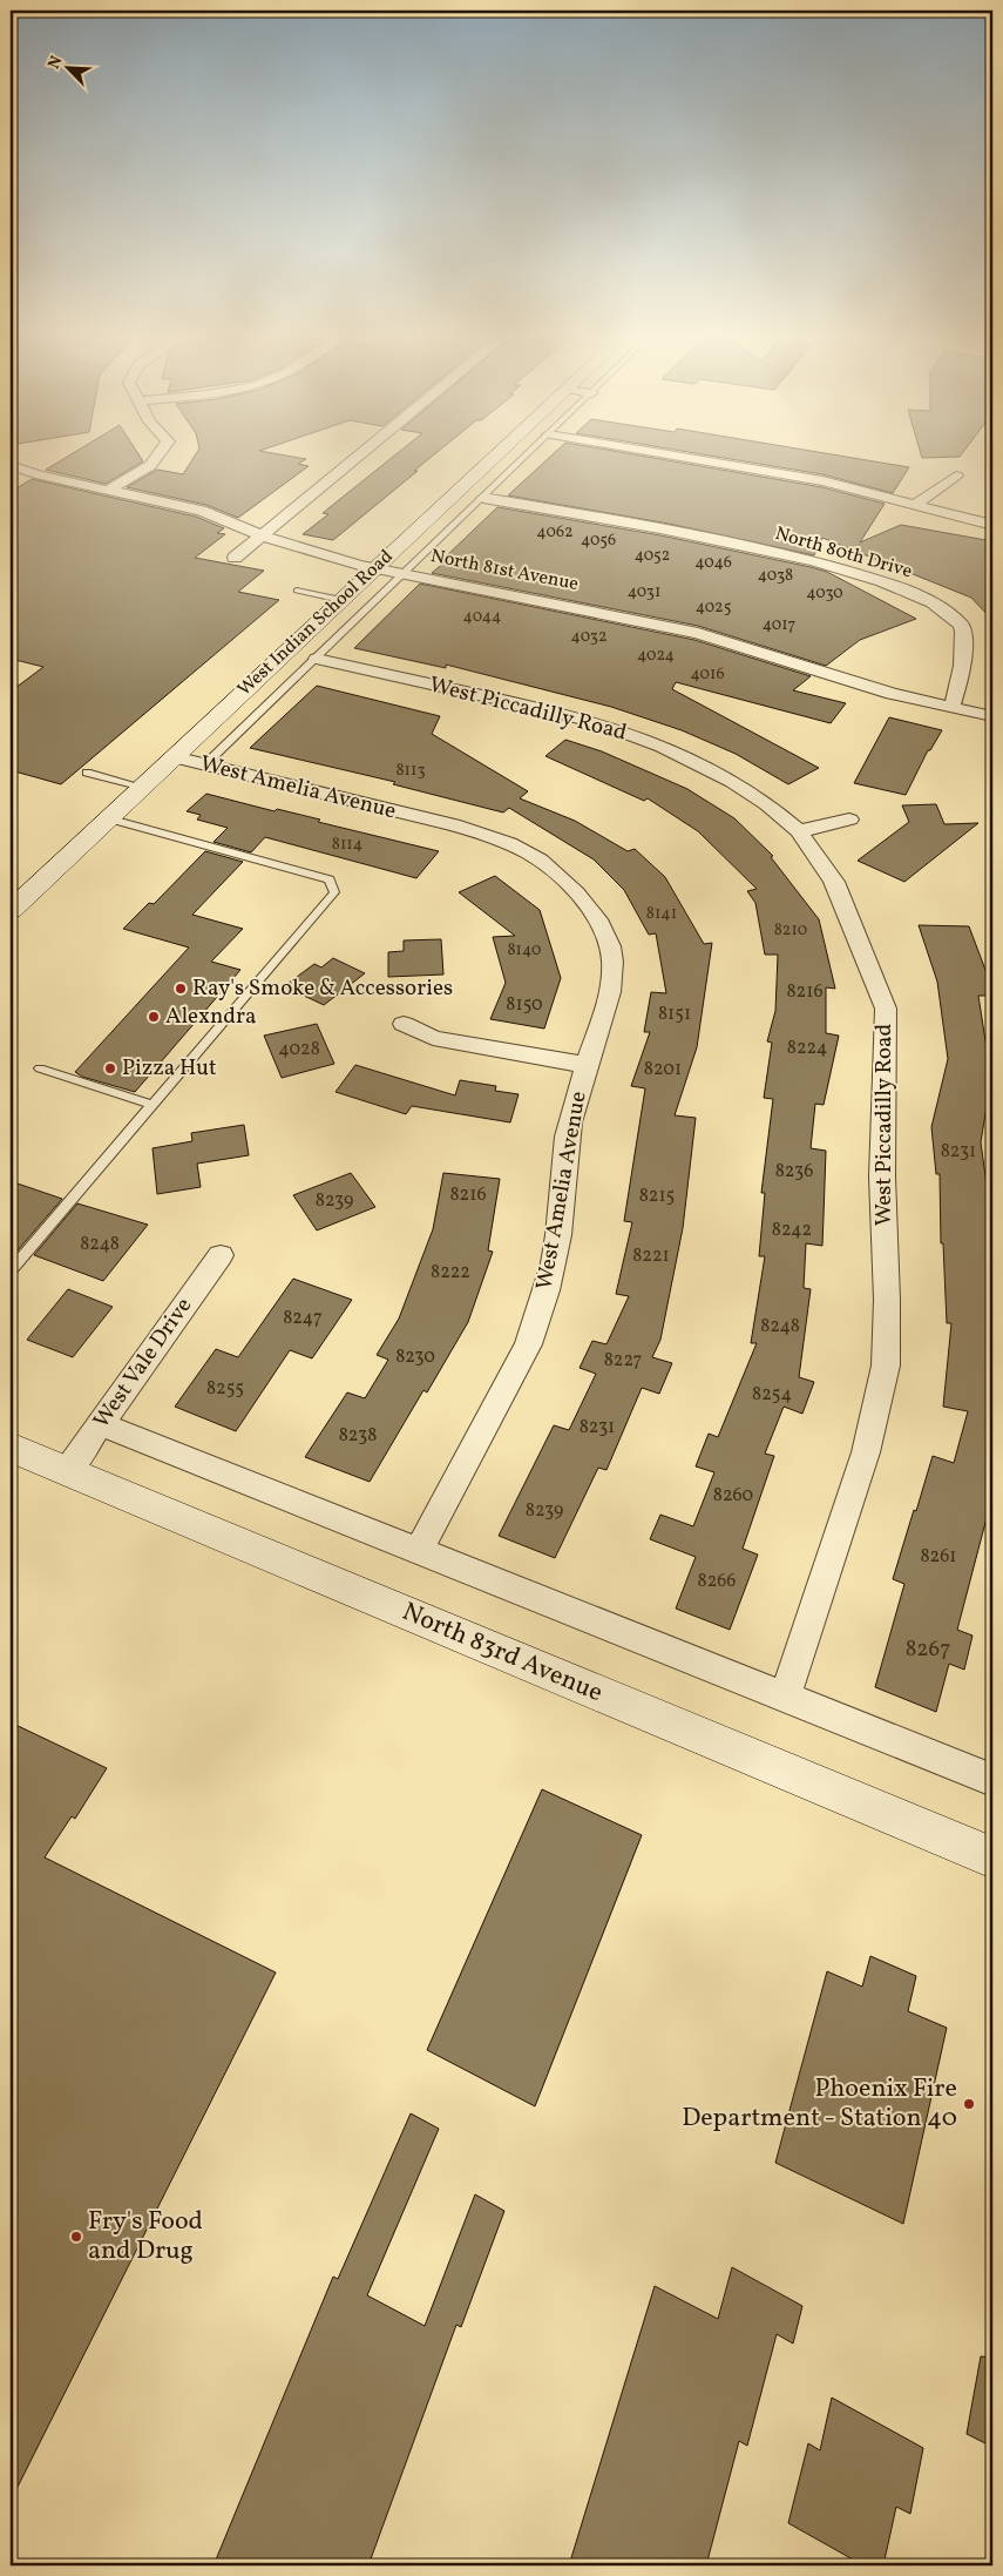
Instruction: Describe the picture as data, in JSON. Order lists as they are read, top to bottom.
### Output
{
  "streets": {
    "main road": ["West Indian School Road", "North 83rd Avenue"],
    "street": [
      "North 80th Drive",
      "North 81st Avenue",
      "West Piccadilly Road",
      "West Amelia Avenue",
      "West Vale Drive"
    ]
  },
  "crossings": [
    ["North 80th Drive", "North 81st Avenue"],
    ["North 80th Drive", "West Indian School Road"],
    ["North 81st Avenue", "West Indian School Road"],
    ["West Indian School Road", "West Piccadilly Road"],
    ["West Indian School Road", "West Amelia Avenue"],
    ["West Vale Drive", "North 83rd Avenue"]
  ],
  "places": [
    "Ray's Smoke & Accessories",
    "Alexndra",
    "Pizza Hut",
    "Phoenix Fire Department - Station 40",
    "Fry's Food and Drug"
  ],
  "house_numbers": [
    "4062",
    "4056",
    "4052",
    "4046",
    "4038",
    "4031",
    "4030",
    "4025",
    "4044",
    "4017",
    "4032",
    "4024",
    "4016",
    "8113",
    "8114",
    "8141",
    "8210",
    "8140",
    "8216",
    "8150",
    "8151",
    "8224",
    "4028",
    "8201",
    "8231",
    "8236",
    "8216",
    "8215",
    "8239",
    "8242",
    "8248",
    "8221",
    "8222",
    "8247",
    "8248",
    "8230",
    "8227",
    "8255",
    "8254",
    "8231",
    "8238",
    "8260",
    "8239",
    "8261",
    "8266",
    "8267"
  ],
  "north": "top left"
}
